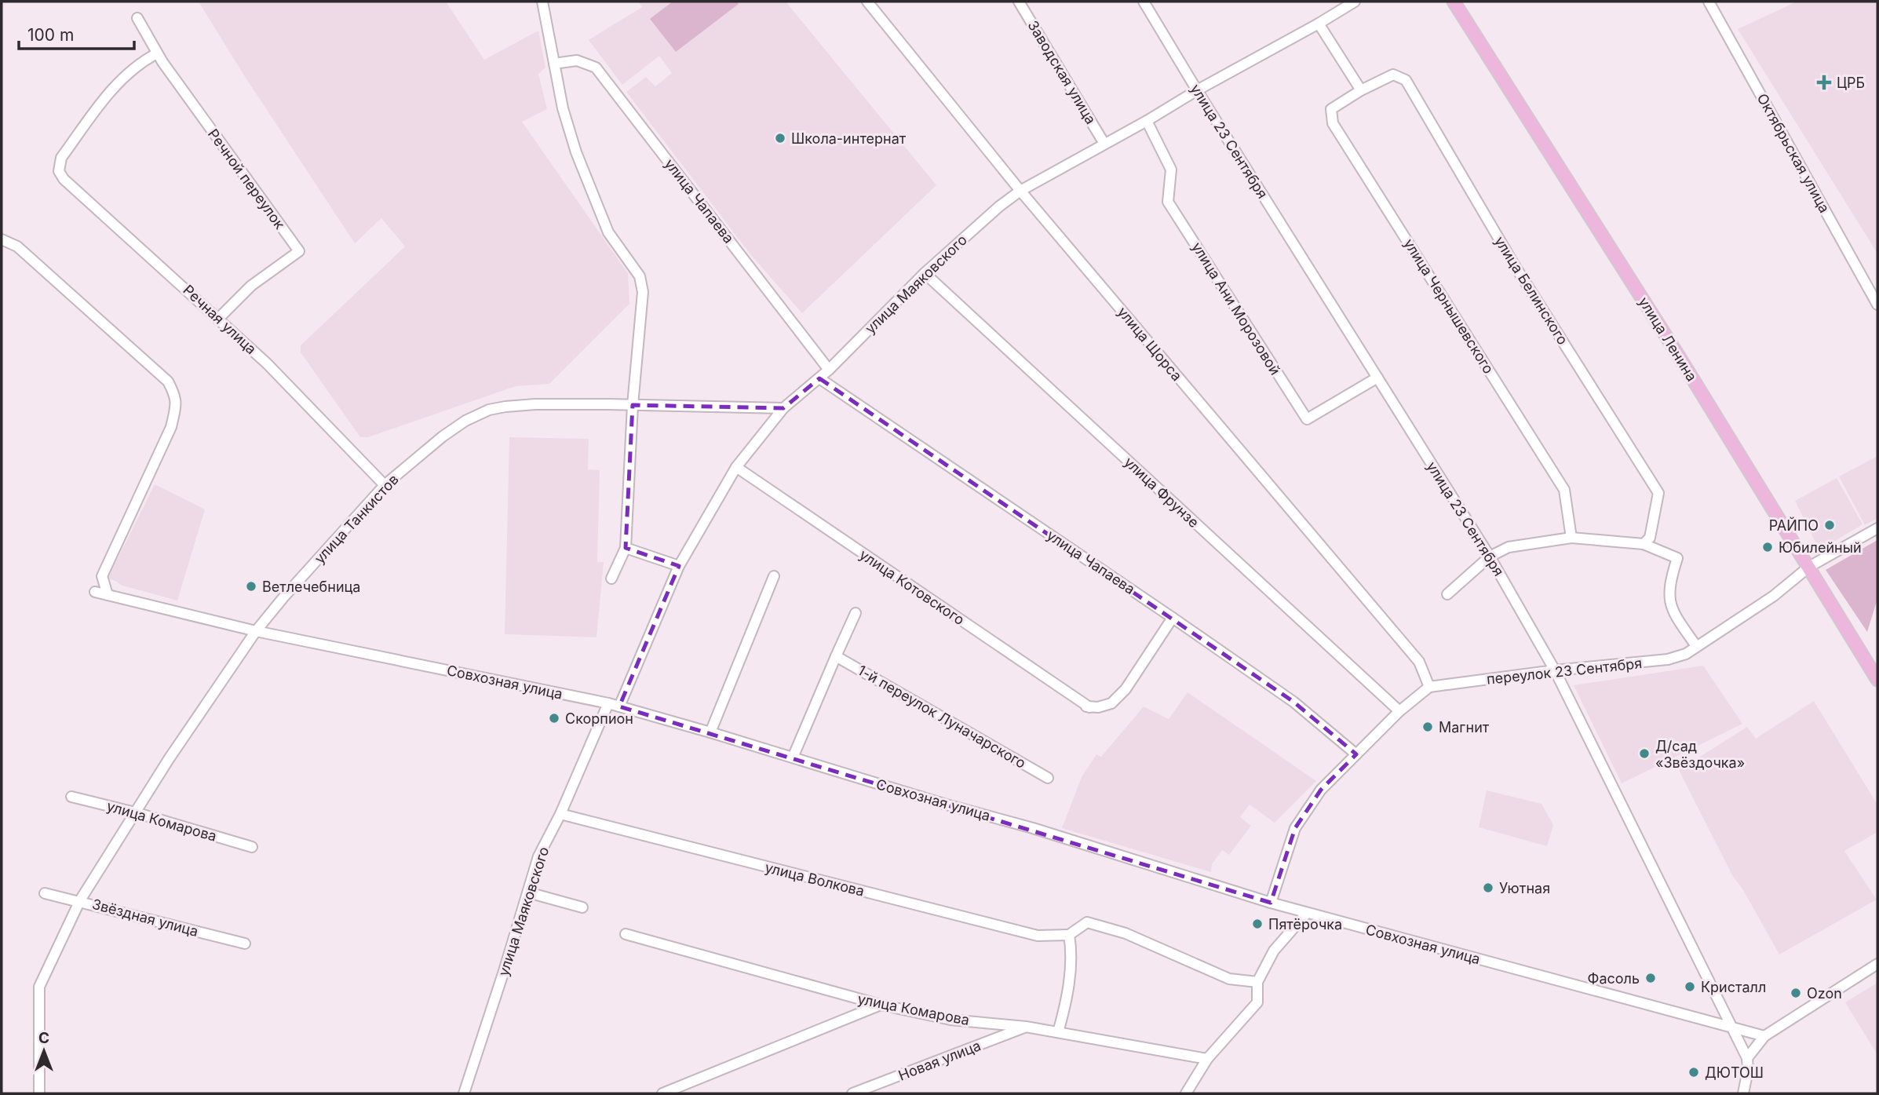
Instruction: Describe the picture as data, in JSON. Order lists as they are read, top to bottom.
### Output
{
  "streets": {
    "main road": ["улица Ленина"],
    "street": [
      "Заводская улица",
      "улица 23 Сентября",
      "Октябрьская улица",
      "Речной переулок",
      "улица Чапаева",
      "улица Маяковского",
      "улица Белинского",
      "улица Чернышевского",
      "улица Ани Морозовой",
      "Речная улица",
      "улица Щорса",
      "улица Фрунзе",
      "улица Танкистов",
      "улица Котовского",
      "переулок 23 Сентября",
      "Совхозная улица",
      "1-й переулок Луначарского",
      "улица Комарова",
      "улица Волкова",
      "Звёздная улица",
      "Новая улица"
    ]
  },
  "crossings": [
    ["Заводская улица", "улица Маяковского"],
    ["улица 23 Сентября", "улица Маяковского"],
    ["улица 23 Сентября", "улица Ани Морозовой"],
    ["улица 23 Сентября", "переулок 23 Сентября"],
    ["улица 23 Сентября", "Совхозная улица"],
    ["Речной переулок", "Речная улица"],
    ["улица Чапаева", "улица Маяковского"],
    ["улица Чапаева", "улица Котовского"],
    ["улица Маяковского", "улица Ани Морозовой"],
    ["улица Маяковского", "улица Щорса"],
    ["улица Маяковского", "улица Фрунзе"],
    ["улица Маяковского", "улица Танкистов"],
    ["улица Маяковского", "улица Котовского"],
    ["улица Маяковского", "Совхозная улица"],
    ["улица Маяковского", "улица Волкова"],
    ["улица Белинского", "улица Чернышевского"],
    ["Речная улица", "улица Танкистов"],
    ["улица Ленина", "переулок 23 Сентября"],
    ["улица Щорса", "переулок 23 Сентября"],
    ["улица Танкистов", "Совхозная улица"],
    ["улица Танкистов", "улица Комарова"],
    ["улица Танкистов", "Звёздная улица"],
    ["улица Комарова", "Новая улица"]
  ],
  "places": {
    "health": ["ЦРБ"],
    "other": [
      "Школа-интернат",
      "РАЙПО",
      "Юбилейный",
      "Ветлечебница",
      "Скорпион",
      "Магнит",
      "Д/сад «Звёздочка»",
      "Уютная",
      "Пятёрочка",
      "Фасоль",
      "Кристалл",
      "Ozon",
      "ДЮТОШ"
    ]
  },
  "scale_bar": "100 m",
  "north": "top"
}
